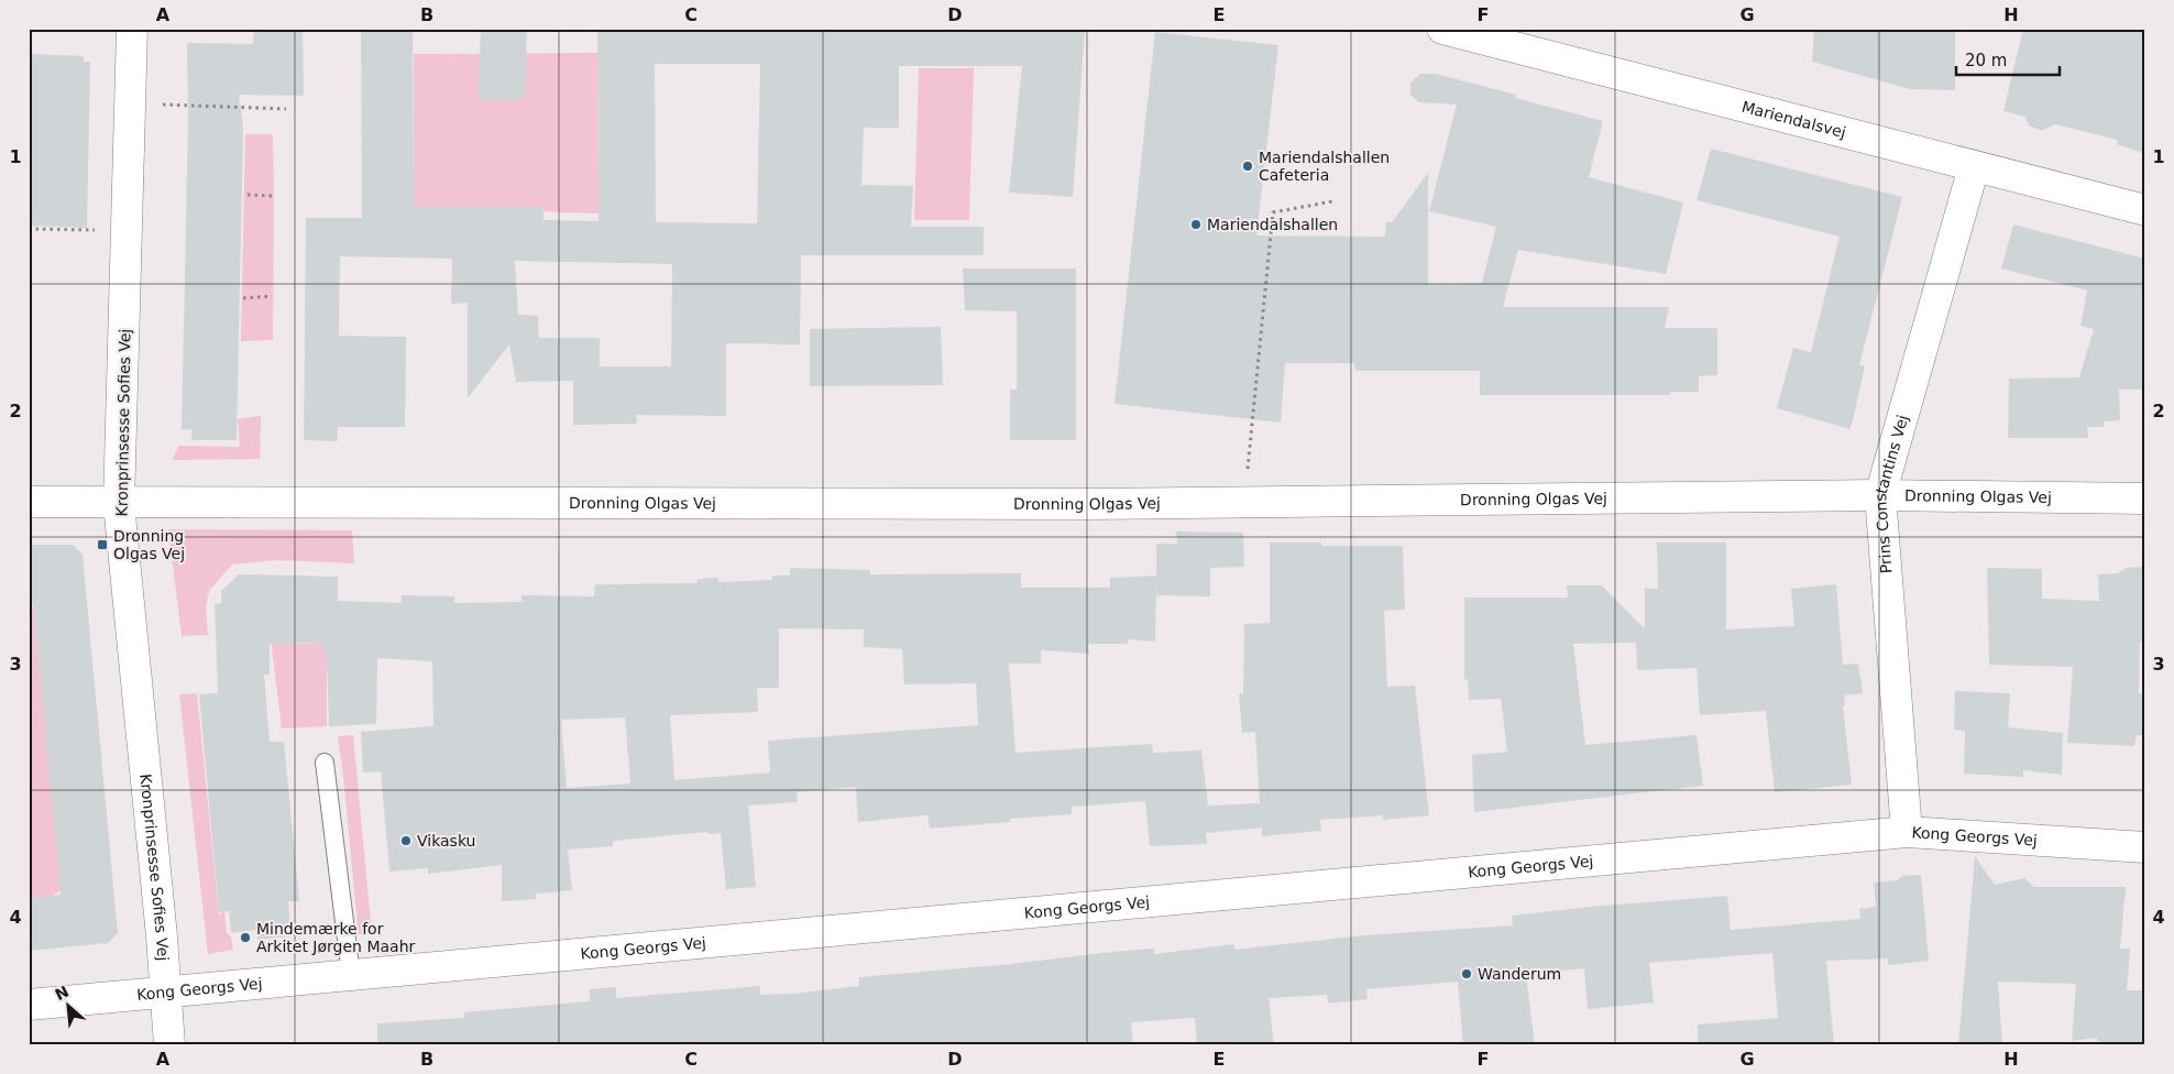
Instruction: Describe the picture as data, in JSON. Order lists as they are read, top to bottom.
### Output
{
  "streets": {
    "street": [
      "Mariendalsvej",
      "Kronprinsesse Sofies Vej",
      "Prins Constantins Vej",
      "Dronning Olgas Vej",
      "Kong Georgs Vej"
    ]
  },
  "crossings": [
    ["Mariendalsvej", "Prins Constantins Vej"],
    ["Kronprinsesse Sofies Vej", "Dronning Olgas Vej"],
    ["Kronprinsesse Sofies Vej", "Kong Georgs Vej"],
    ["Prins Constantins Vej", "Dronning Olgas Vej"],
    ["Prins Constantins Vej", "Kong Georgs Vej"]
  ],
  "places": {
    "other": [
      "Mariendalshallen Cafeteria",
      "Mariendalshallen",
      "Vikasku",
      "Mindemærke for Arkitet Jørgen Maahr",
      "Wanderum"
    ],
    "transit": ["Dronning Olgas Vej"]
  },
  "scale_bar": "20 m",
  "north": "top left",
  "grid": {
    "columns": [
      "A",
      "B",
      "C",
      "D",
      "E",
      "F",
      "G",
      "H"
    ],
    "rows": [
      "1",
      "2",
      "3",
      "4"
    ]
  }
}
